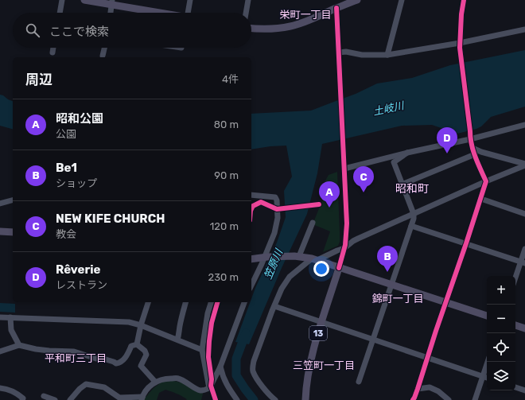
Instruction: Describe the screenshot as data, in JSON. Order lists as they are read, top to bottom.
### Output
{
  "streets": {
    "main road": ["13"]
  },
  "districts": [
    "栄町一丁目",
    "昭和町",
    "錦町一丁目",
    "平和町三丁目",
    "三笠町一丁目"
  ],
  "water": ["土岐川", "笠原川"],
  "page": {
    "search": "ここで検索",
    "heading": ["周辺", "4件"],
    "list": [
      {
        "mark": "A",
        "name": "昭和公園",
        "note": "公園",
        "value": "80 m"
      },
      {
        "mark": "B",
        "name": "Be1",
        "note": "ショップ",
        "value": "90 m"
      },
      {
        "mark": "C",
        "name": "NEW KIFE CHURCH",
        "note": "教会",
        "value": "120 m"
      },
      {
        "mark": "D",
        "name": "Rêverie",
        "note": "レストラン",
        "value": "230 m"
      }
    ],
    "pins": [
      "D",
      "C",
      "A",
      "B"
    ],
    "map_buttons": ["+", "−"]
  }
}
